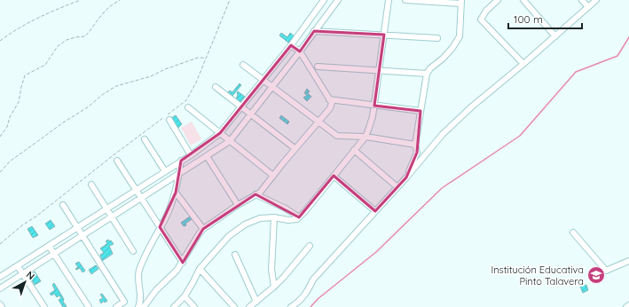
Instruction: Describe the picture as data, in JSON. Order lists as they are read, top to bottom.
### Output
{
  "places": {
    "school or university": ["Institución Educativa Pinto Talavera"]
  },
  "scale_bar": "100 m",
  "north": "top right"
}
